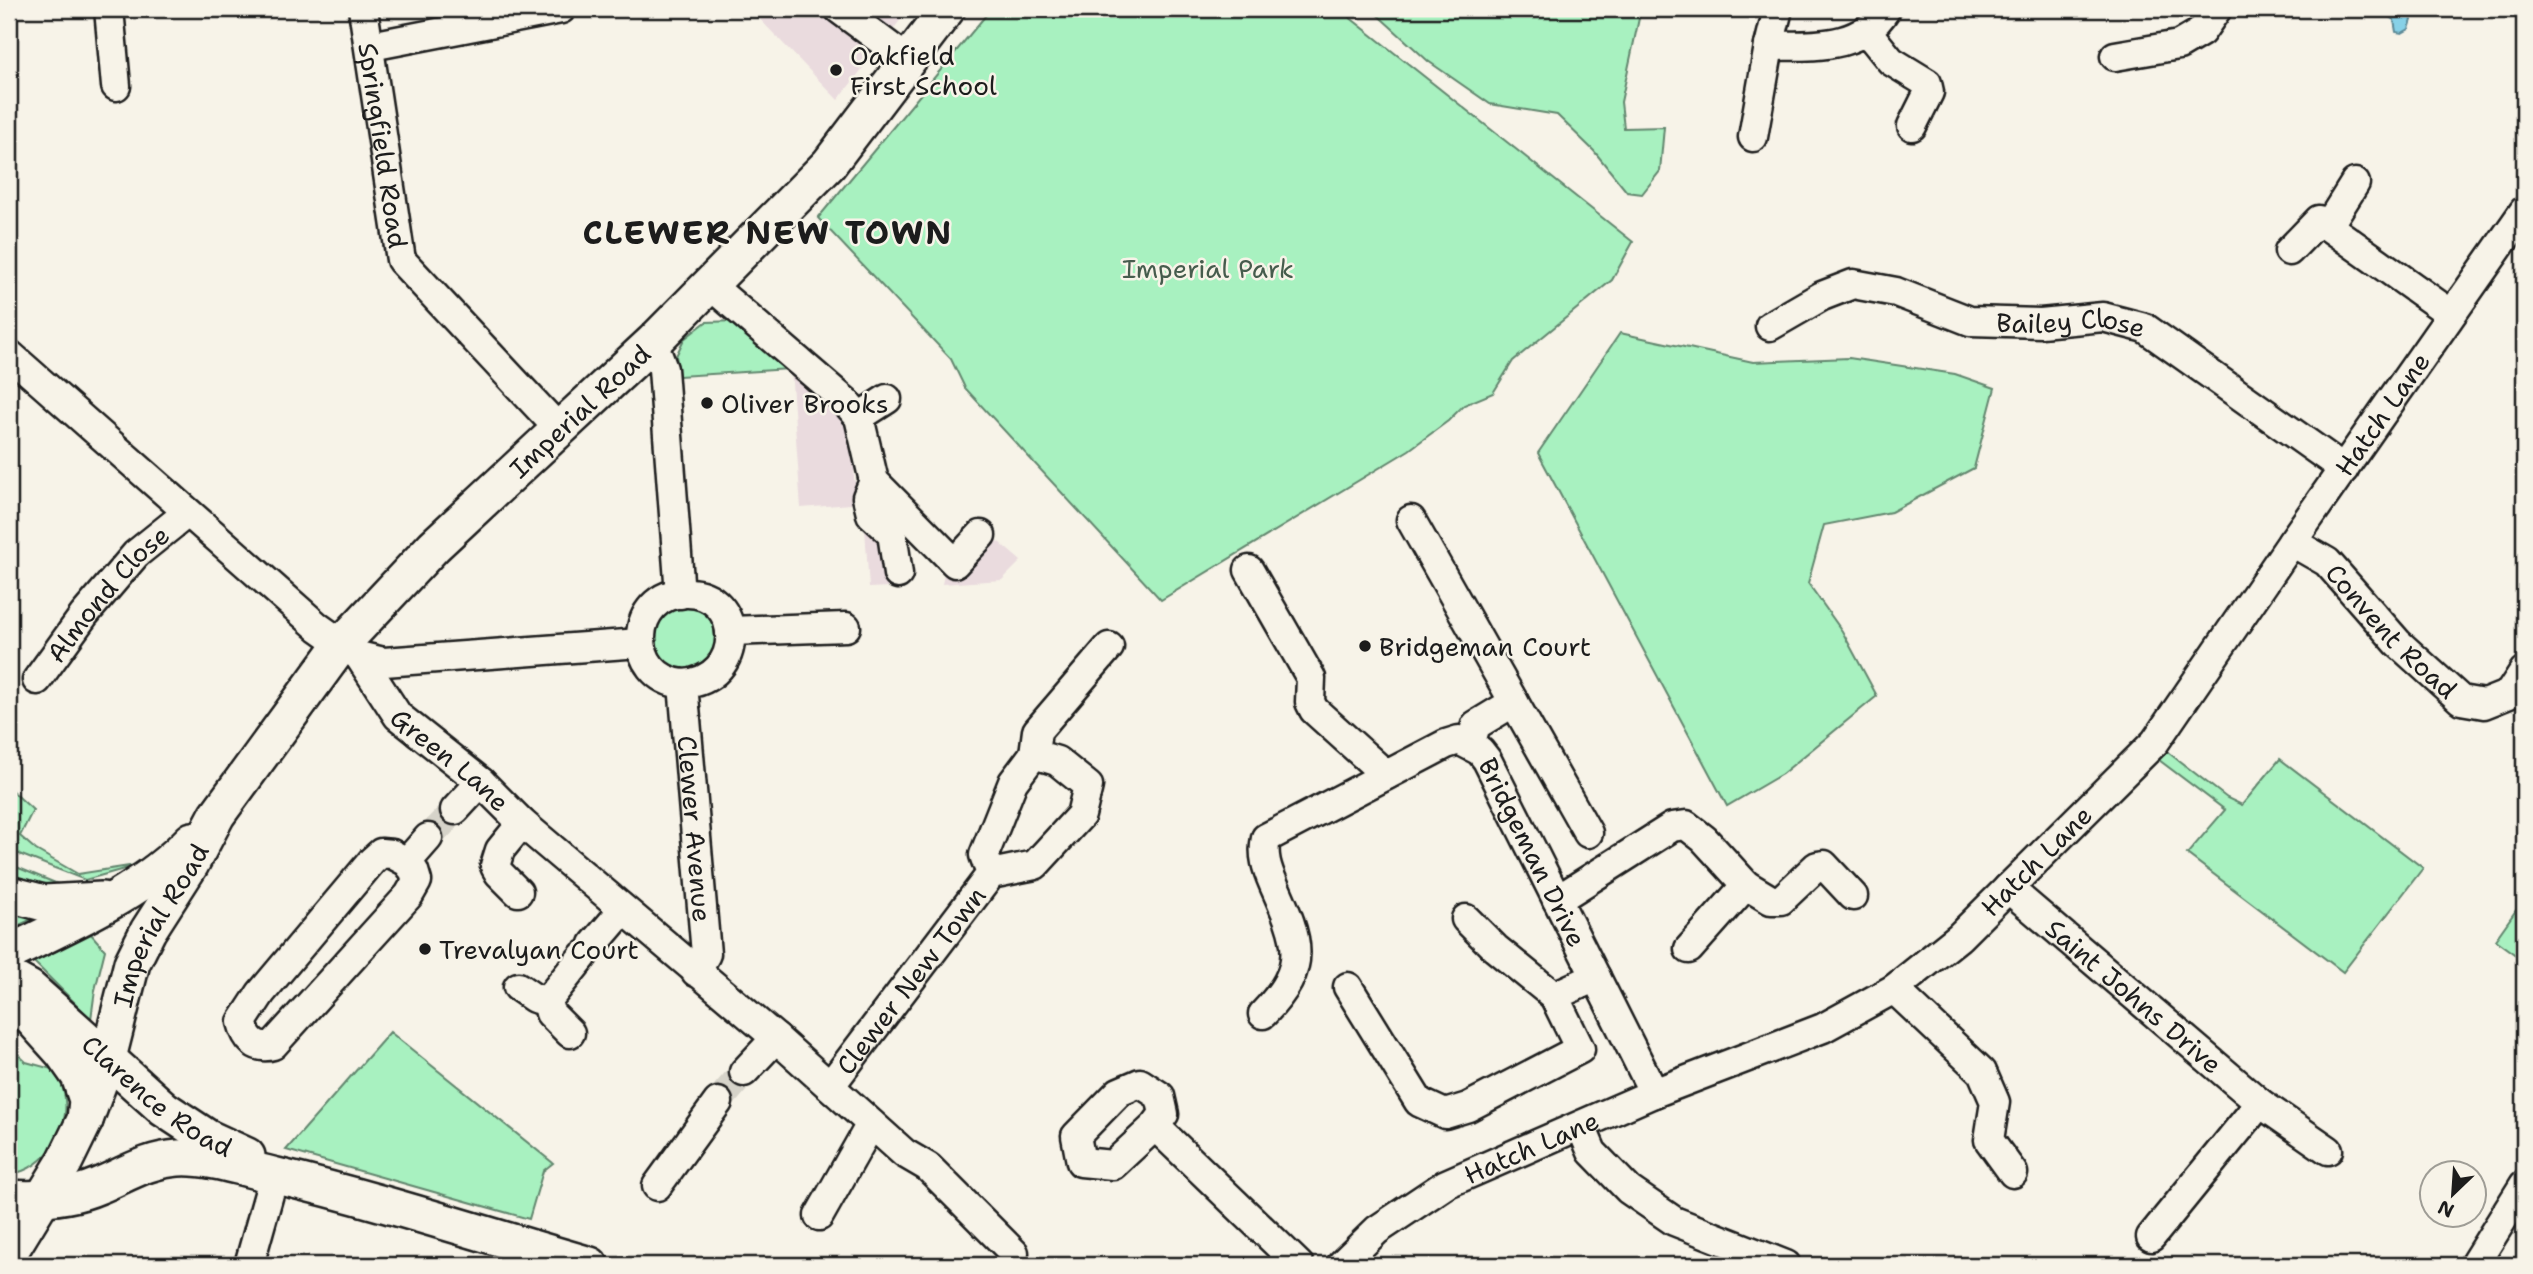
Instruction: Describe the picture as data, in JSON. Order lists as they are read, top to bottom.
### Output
{
  "streets": {
    "main road": ["Imperial Road", "Clarence Road"],
    "street": [
      "Springfield Road",
      "Bailey Close",
      "Hatch Lane",
      "Almond Close",
      "Convent Road",
      "Green Lane",
      "Clewer Avenue",
      "Bridgeman Drive",
      "Clewer New Town",
      "Saint Johns Drive"
    ]
  },
  "crossings": [
    ["Springfield Road", "Imperial Road"],
    ["Bailey Close", "Hatch Lane"],
    ["Imperial Road", "Green Lane"],
    ["Imperial Road", "Clarence Road"],
    ["Hatch Lane", "Convent Road"],
    ["Hatch Lane", "Bridgeman Drive"],
    ["Hatch Lane", "Saint Johns Drive"],
    ["Almond Close", "Green Lane"],
    ["Green Lane", "Clewer Avenue"],
    ["Green Lane", "Clewer New Town"]
  ],
  "districts": ["CLEWER NEW TOWN"],
  "parks": ["Imperial Park"],
  "places": [
    "Oakfield First School",
    "Oliver Brooks",
    "Bridgeman Court",
    "Trevalyan Court"
  ],
  "north": "bottom left"
}
